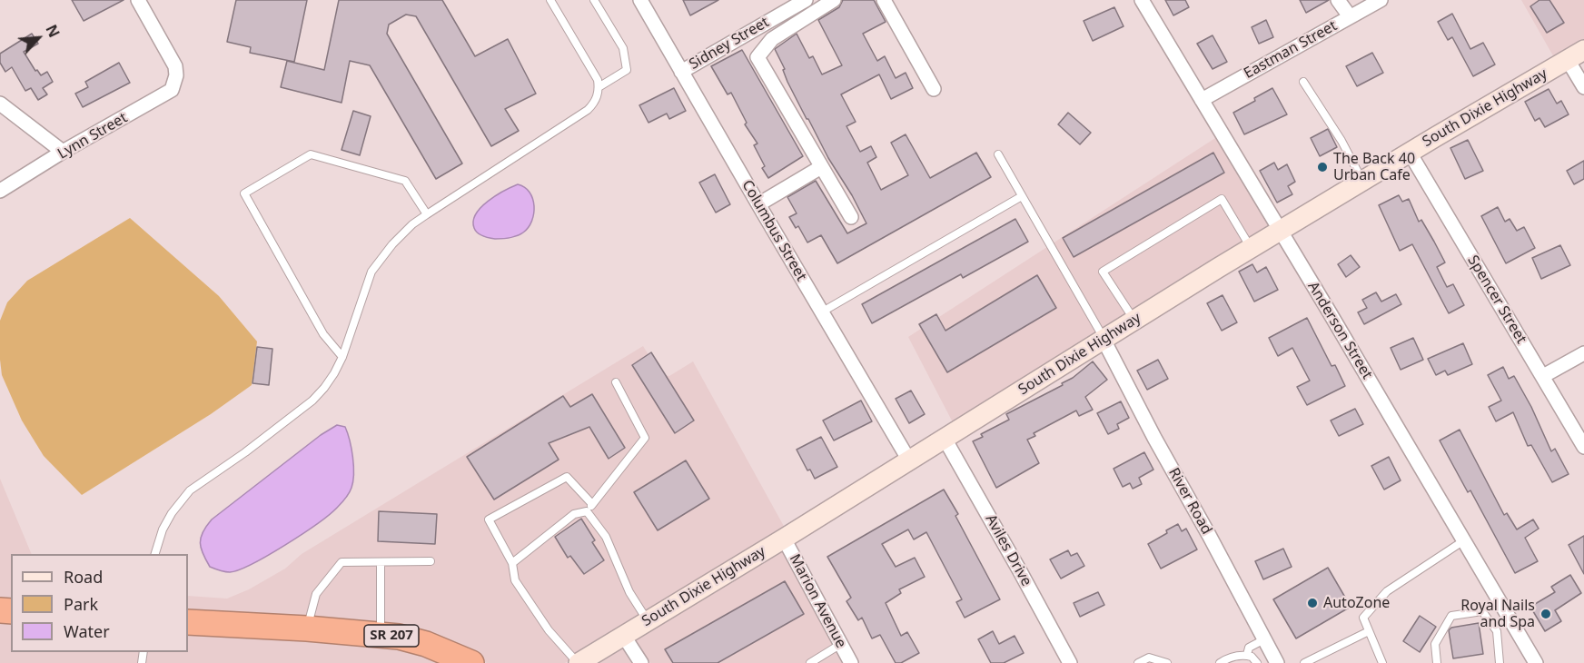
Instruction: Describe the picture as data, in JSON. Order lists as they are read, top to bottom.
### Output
{
  "streets": {
    "highway": ["SR 207"],
    "main road": ["South Dixie Highway"],
    "street": [
      "Sidney Street",
      "Eastman Street",
      "Lynn Street",
      "Columbus Street",
      "Spencer Street",
      "Anderson Street",
      "River Road",
      "Aviles Drive",
      "Marion Avenue"
    ]
  },
  "crossings": [
    ["Sidney Street", "Columbus Street"],
    ["Eastman Street", "Anderson Street"],
    ["South Dixie Highway", "Columbus Street"],
    ["South Dixie Highway", "Spencer Street"],
    ["South Dixie Highway", "Anderson Street"],
    ["South Dixie Highway", "River Road"],
    ["South Dixie Highway", "Aviles Drive"],
    ["South Dixie Highway", "Marion Avenue"]
  ],
  "places": ["The Back 40 Urban Cafe", "AutoZone", "Royal Nails and Spa"],
  "legend": ["Road", "Park", "Water"],
  "north": "top right"
}
